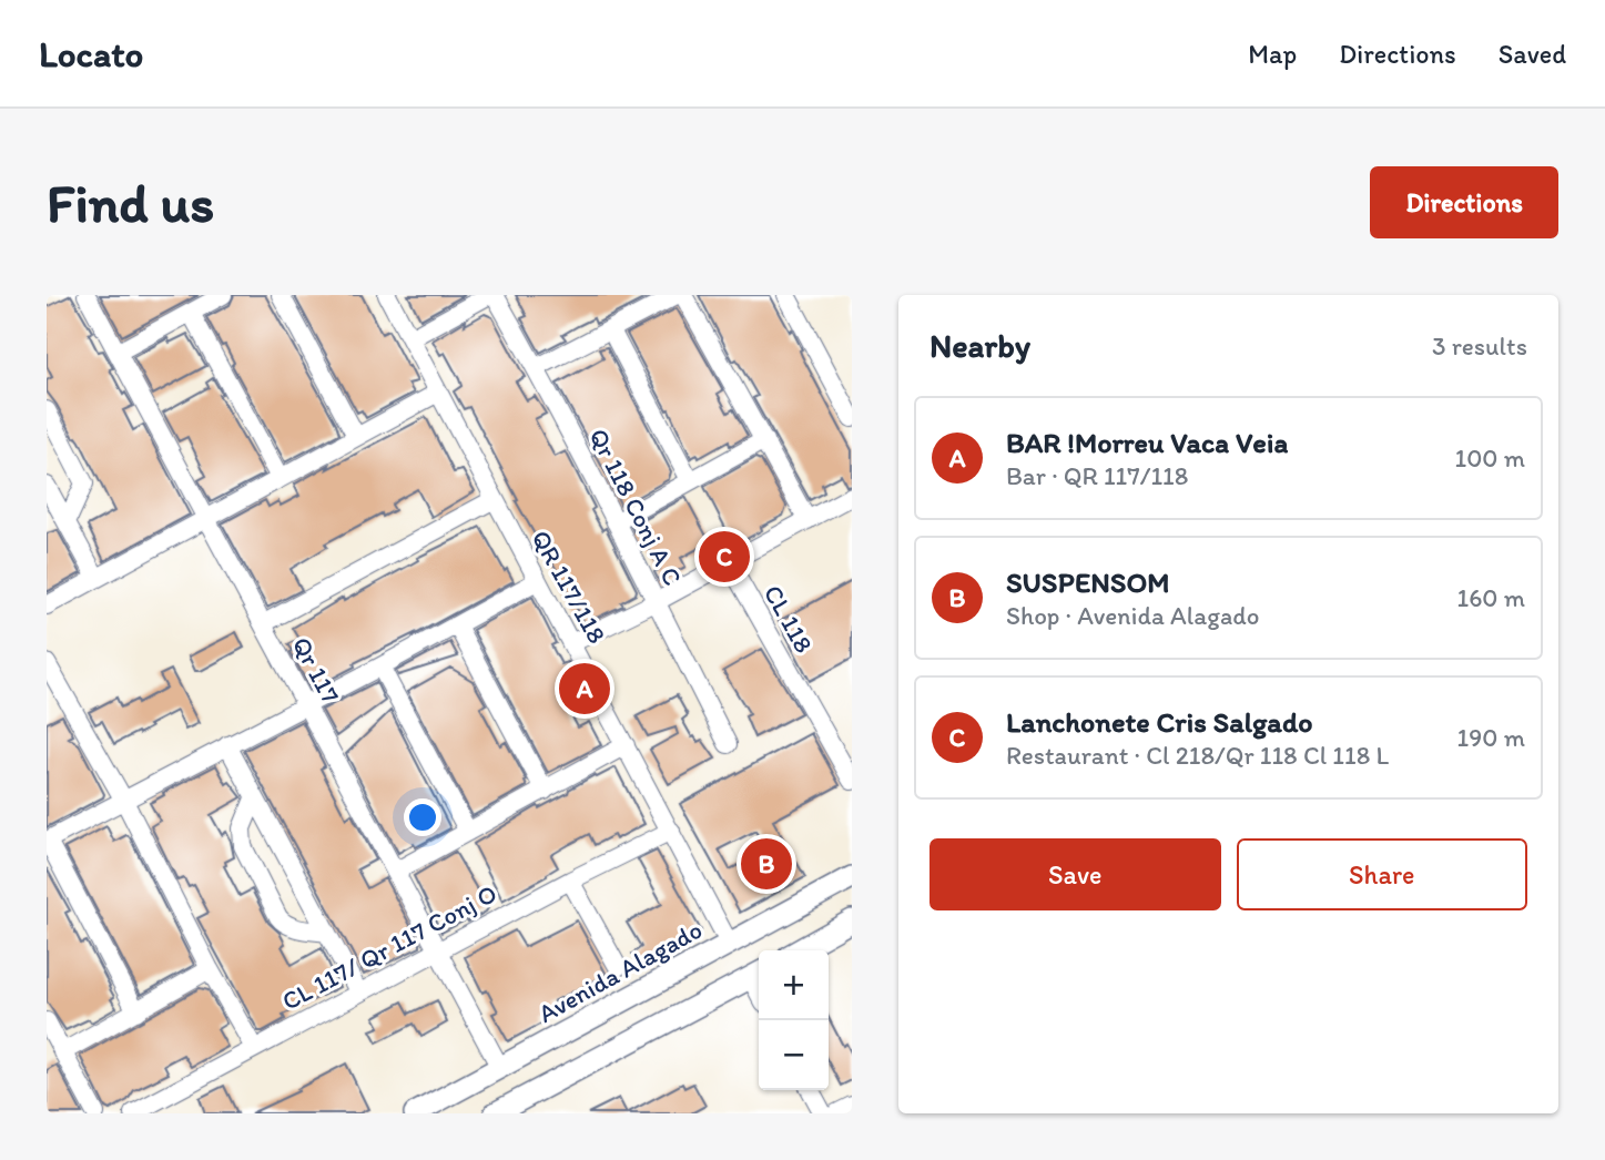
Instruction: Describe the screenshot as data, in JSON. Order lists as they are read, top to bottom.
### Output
{
  "streets": {
    "main road": ["Avenida Alagado"],
    "street": [
      "Qr 118 Conj A C",
      "QR 117/118",
      "CL 118",
      "Qr 117",
      "CL 117/ Qr 117 Conj O"
    ]
  },
  "crossings": [
    ["QR 117/118", "CL 117/ Qr 117 Conj O"],
    ["QR 117/118", "Avenida Alagado"],
    ["Qr 117", "CL 117/ Qr 117 Conj O"],
    ["Qr 117", "Avenida Alagado"]
  ],
  "page": {
    "header": "Locato",
    "nav": ["Map", "Directions", "Saved"],
    "buttons": [
      "Directions",
      ["Save", "Share"]
    ],
    "title": "Find us",
    "heading": ["Nearby", "3 results"],
    "list": [
      {
        "mark": "A",
        "name": "BAR !Morreu Vaca Veia",
        "note": "Bar · QR 117/118",
        "value": "100 m"
      },
      {
        "mark": "B",
        "name": "SUSPENSOM",
        "note": "Shop · Avenida Alagado",
        "value": "160 m"
      },
      {
        "mark": "C",
        "name": "Lanchonete Cris Salgado",
        "note": "Restaurant · Cl 218/Qr 118 Cl 118 L",
        "value": "190 m"
      }
    ],
    "pins": ["C", "A", "B"],
    "map_buttons": ["+", "−"]
  }
}
